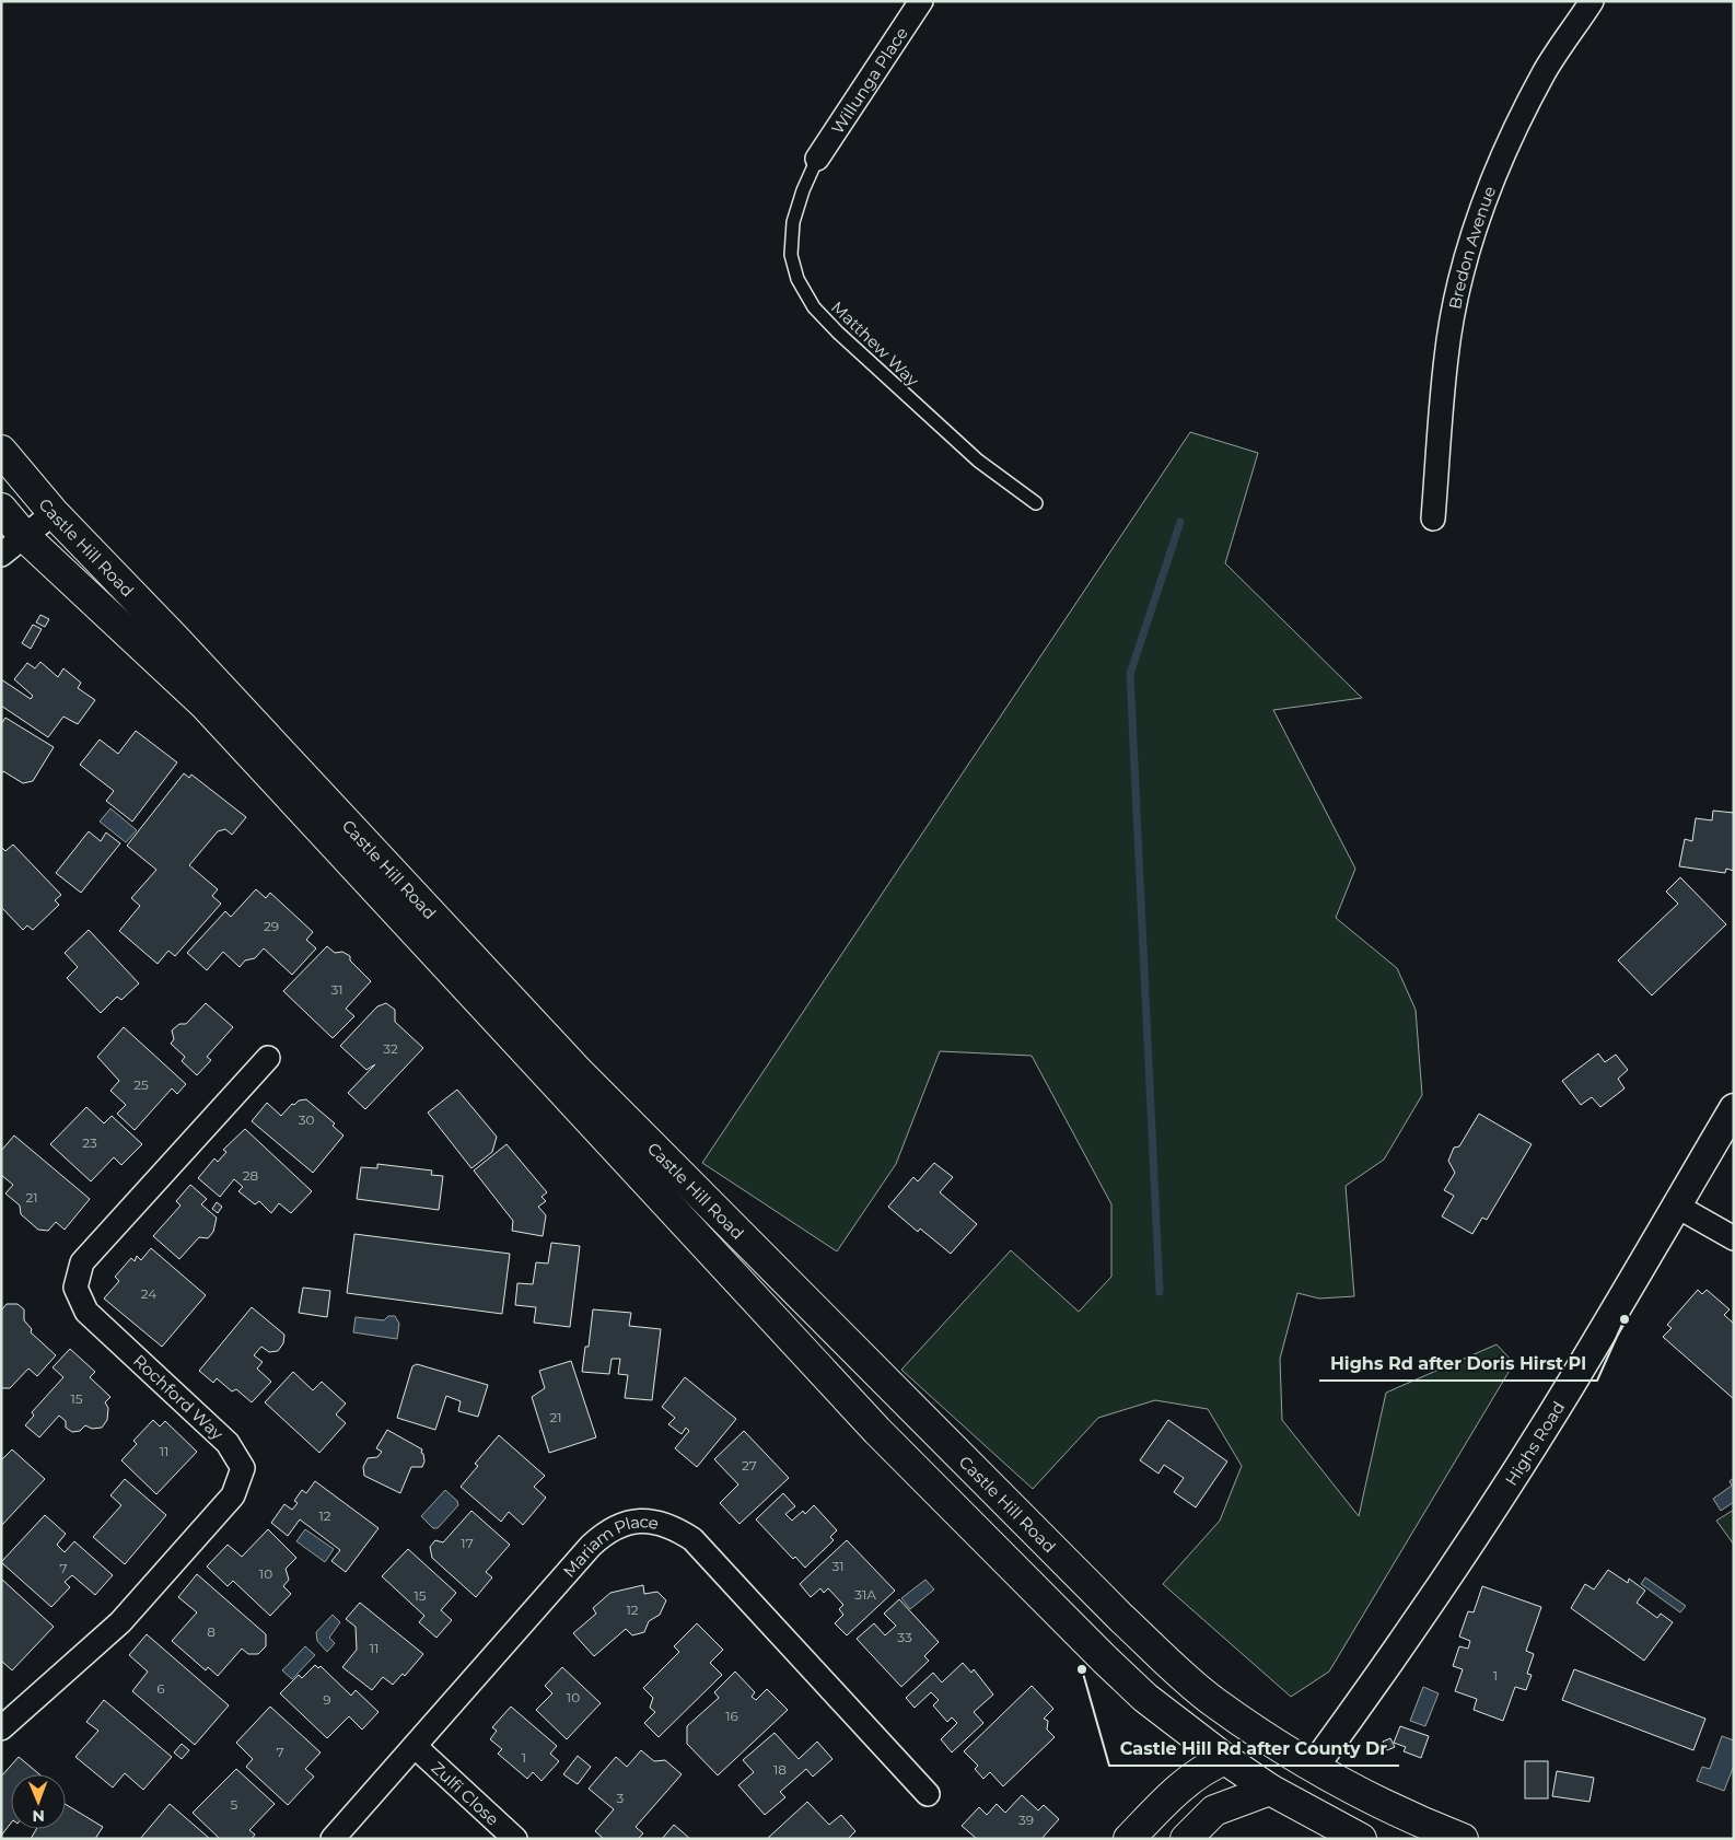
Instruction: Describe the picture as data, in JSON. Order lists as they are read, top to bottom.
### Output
{
  "streets": {
    "main road": ["Castle Hill Road"],
    "street": [
      "Willunga Place",
      "Bredon Avenue",
      "Rochford Way",
      "Highs Road",
      "Mariam Place",
      "Zulfi Close"
    ],
    "lane": ["Matthew Way"]
  },
  "crossings": [
    ["Willunga Place", "Matthew Way"],
    ["Castle Hill Road", "Highs Road"],
    ["Mariam Place", "Zulfi Close"]
  ],
  "places": ["Highs Rd after Doris Hirst Pl", "Castle Hill Rd after County Dr"],
  "house_numbers": [
    "29",
    "31",
    "32",
    "25",
    "30",
    "23",
    "28",
    "21",
    "24",
    "15",
    "21",
    "11",
    "27",
    "12",
    "17",
    "31",
    "7",
    "10",
    "31A",
    "15",
    "12",
    "8",
    "33",
    "11",
    "1",
    "6",
    "10",
    "9",
    "16",
    "7",
    "1",
    "18",
    "3",
    "5",
    "39"
  ],
  "north": "bottom"
}
